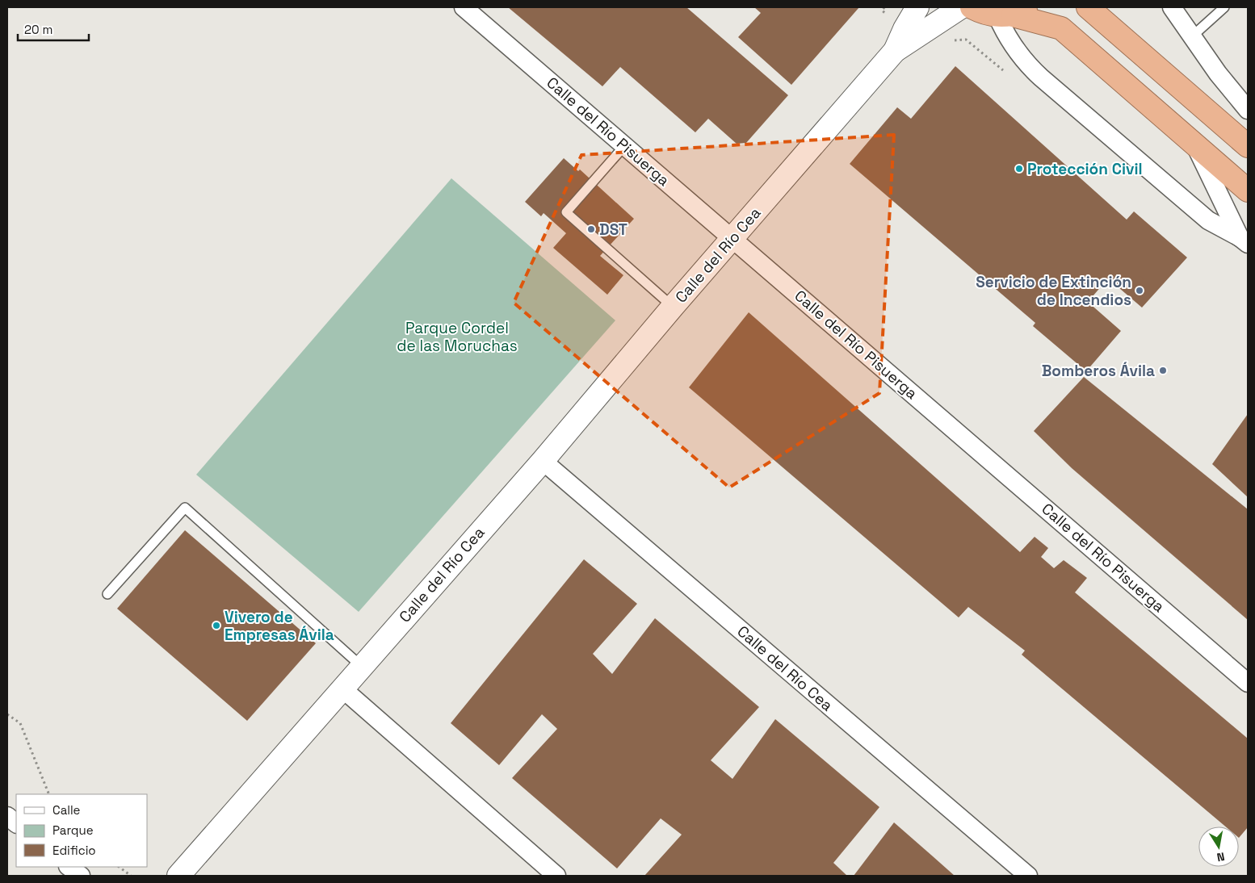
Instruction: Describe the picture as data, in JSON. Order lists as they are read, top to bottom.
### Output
{
  "streets": {
    "street": ["Calle del Río Pisuerga", "Calle del Río Cea"]
  },
  "crossings": [
    ["Calle del Río Pisuerga", "Calle del Río Cea"]
  ],
  "parks": ["Parque Cordel de las Moruchas"],
  "places": [
    "Protección Civil",
    "DST",
    "Servicio de Extinción de Incendios",
    "Bomberos Ávila",
    "Vivero de Empresas Ávila"
  ],
  "legend": ["Calle", "Parque", "Edificio"],
  "scale_bar": "20 m",
  "north": "bottom"
}
